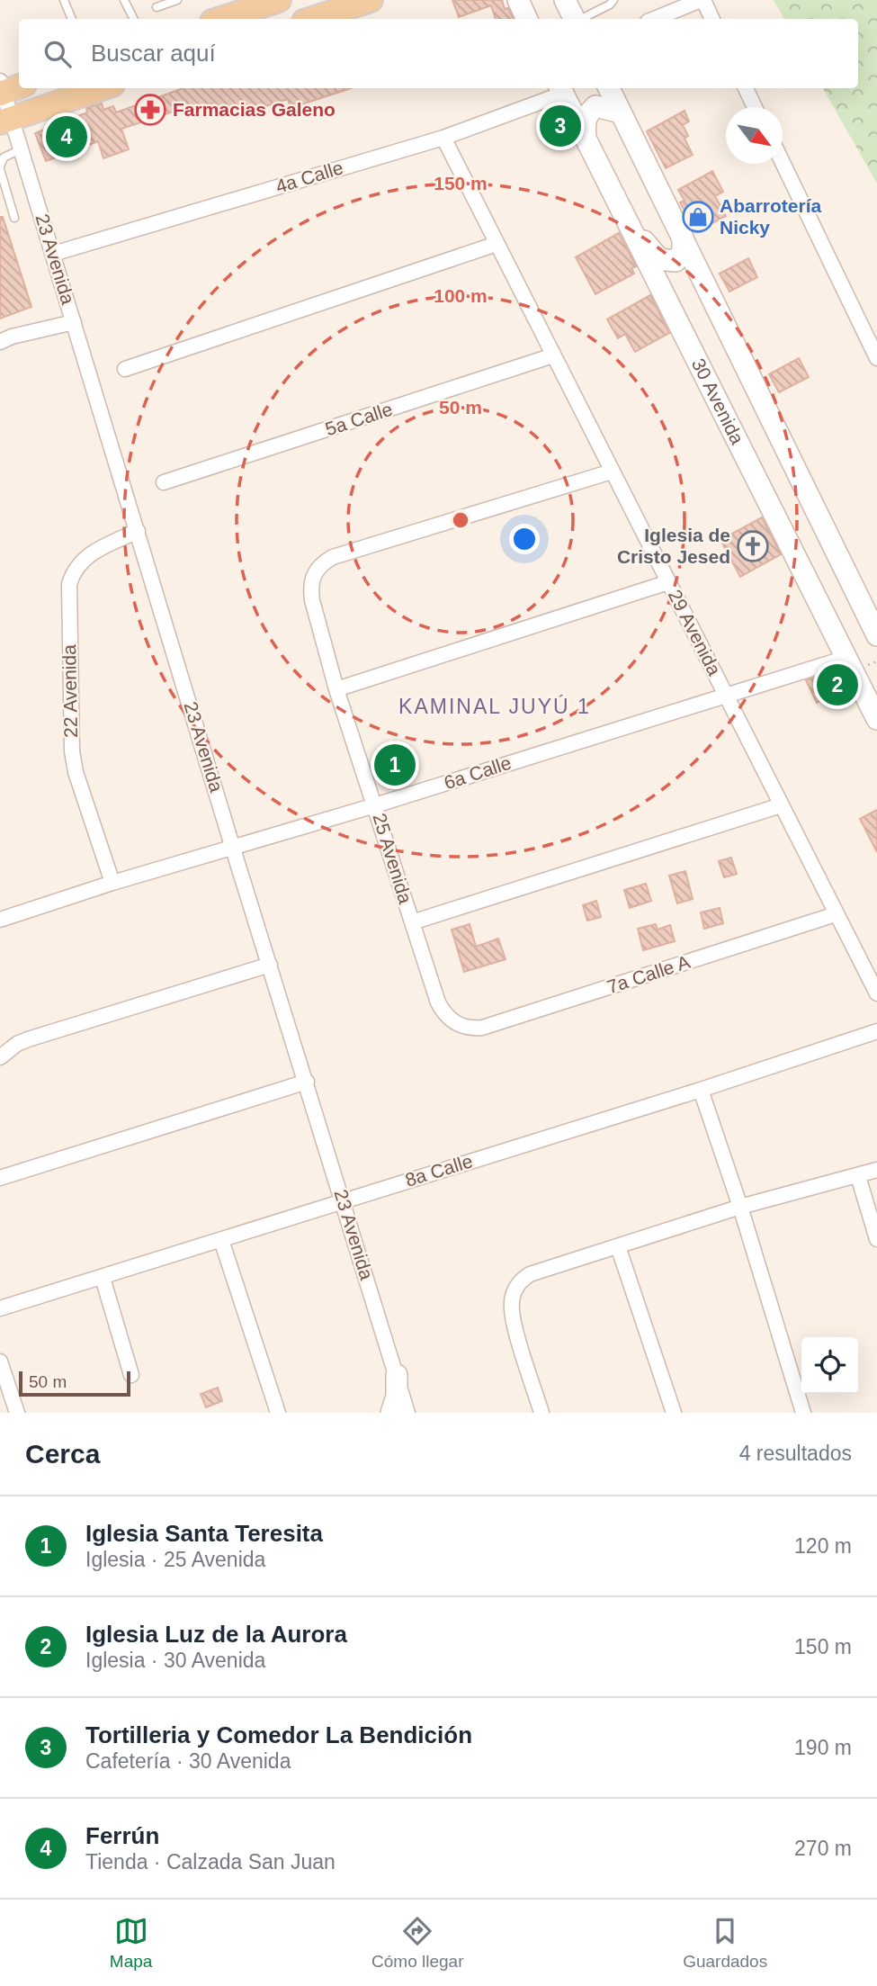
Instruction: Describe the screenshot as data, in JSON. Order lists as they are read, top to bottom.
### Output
{
  "streets": {
    "street": [
      "4a Calle",
      "23 Avenida",
      "30 Avenida",
      "5a Calle",
      "29 Avenida",
      "22 Avenida",
      "6a Calle",
      "25 Avenida",
      "7a Calle A",
      "8a Calle"
    ]
  },
  "crossings": [
    ["4a Calle", "23 Avenida"],
    ["4a Calle", "30 Avenida"],
    ["4a Calle", "29 Avenida"],
    ["23 Avenida", "22 Avenida"],
    ["23 Avenida", "6a Calle"],
    ["23 Avenida", "8a Calle"],
    ["30 Avenida", "6a Calle"],
    ["5a Calle", "29 Avenida"],
    ["29 Avenida", "6a Calle"],
    ["29 Avenida", "25 Avenida"],
    ["29 Avenida", "7a Calle A"],
    ["22 Avenida", "6a Calle"],
    ["6a Calle", "25 Avenida"],
    ["25 Avenida", "7a Calle A"]
  ],
  "districts": ["KAMINAL JUYÚ 1"],
  "places": {
    "pharmacy": ["Farmacias Galeno"],
    "shop": ["Abarrotería Nicky"],
    "church": ["Iglesia de Cristo Jesed"]
  },
  "scale_bar": "50 m",
  "north": "bottom right",
  "page": {
    "search": "Buscar aquí",
    "pins": [
      "3",
      "4",
      "2",
      "1"
    ],
    "scale": "50 m",
    "heading": ["Cerca", "4 resultados"],
    "list": [
      {
        "mark": "1",
        "name": "Iglesia Santa Teresita",
        "note": "Iglesia · 25 Avenida",
        "value": "120 m"
      },
      {
        "mark": "2",
        "name": "Iglesia Luz de la Aurora",
        "note": "Iglesia · 30 Avenida",
        "value": "150 m"
      },
      {
        "mark": "3",
        "name": "Tortilleria y Comedor La Bendición",
        "note": "Cafetería · 30 Avenida",
        "value": "190 m"
      },
      {
        "mark": "4",
        "name": "Ferrún",
        "note": "Tienda · Calzada San Juan",
        "value": "270 m"
      }
    ],
    "nav": ["Mapa", "Cómo llegar", "Guardados"]
  },
  "rings": ["150 m", "100 m", "50 m"]
}
